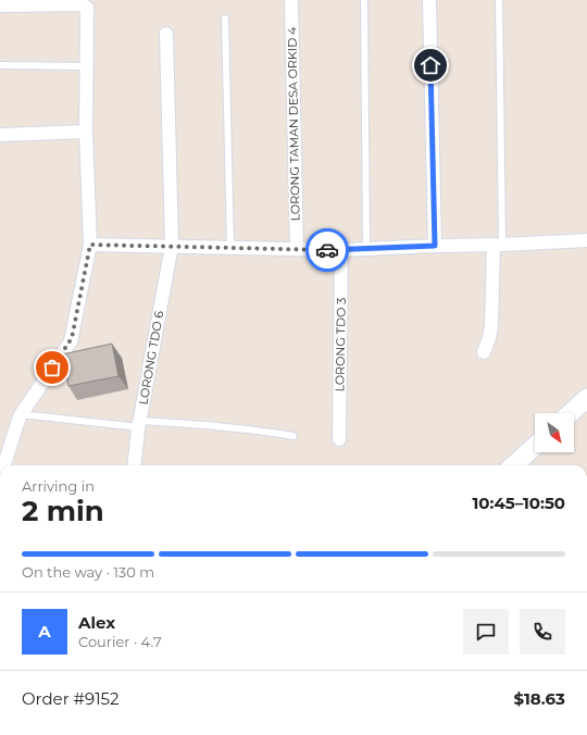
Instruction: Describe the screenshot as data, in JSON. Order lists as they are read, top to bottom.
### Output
{
  "streets": {
    "street": ["LORONG TAMAN DESA ORKID 4", "LORONG TDO 3", "LORONG TDO 6"]
  },
  "north": "bottom right",
  "page": {
    "heading": ["2 min", "Arriving in", "10:45–10:50"],
    "panel": [
      "Alex",
      "Courier · 4.7",
      "Order #9152",
      "$18.63"
    ],
    "bar": "On the way · 130 m",
    "round": "A"
  }
}
